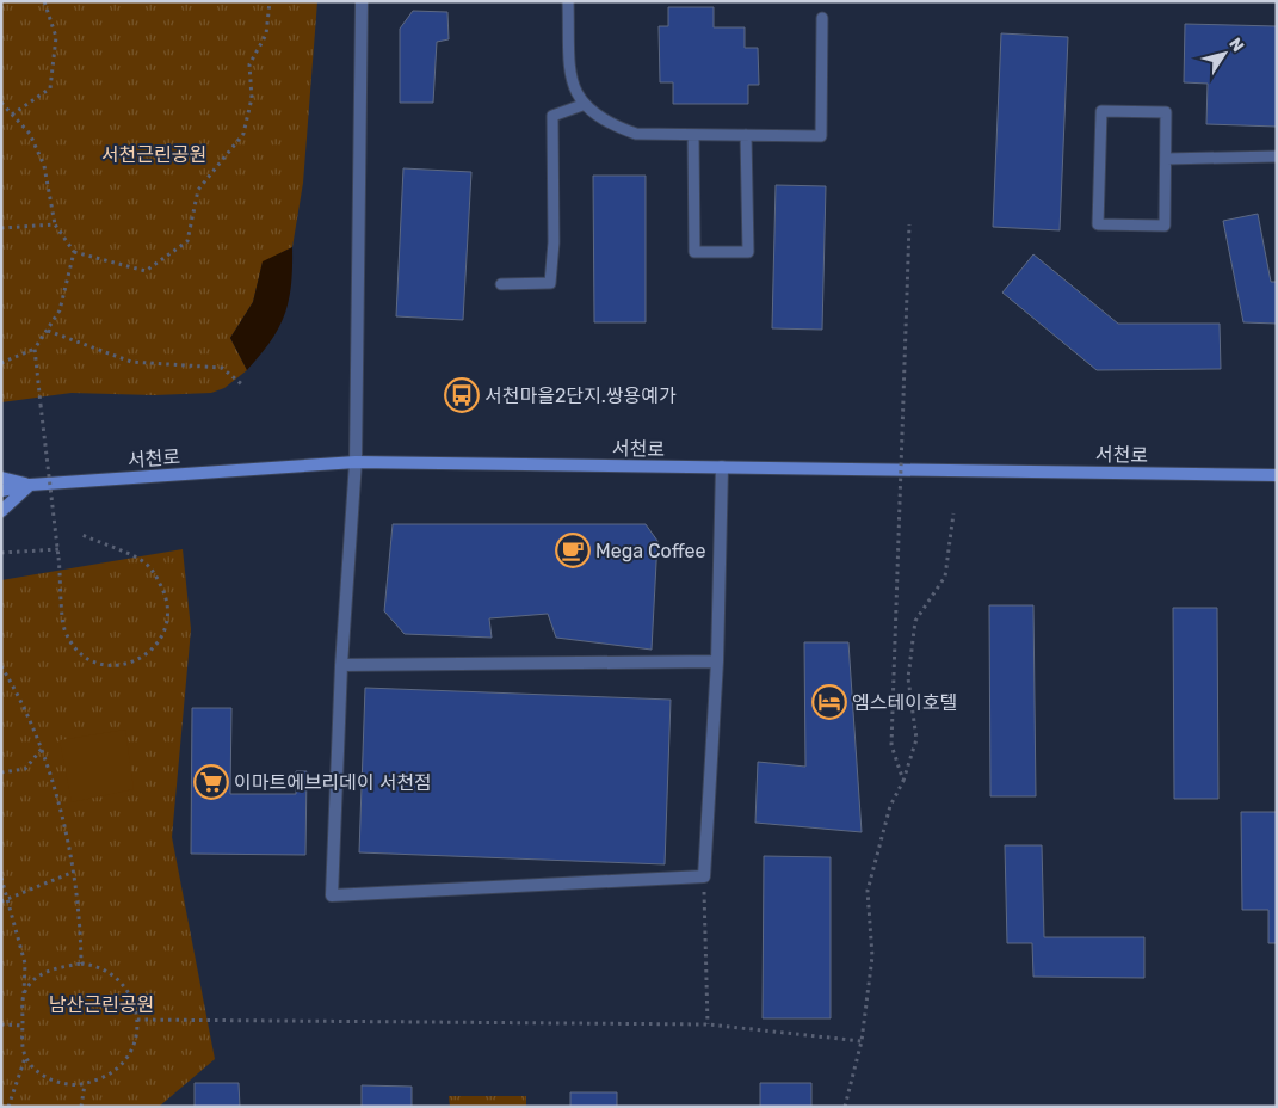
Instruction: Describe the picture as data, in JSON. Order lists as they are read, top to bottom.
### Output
{
  "streets": {
    "street": ["서천로"]
  },
  "parks": ["서천근린공원", "남산근린공원"],
  "places": {
    "bus stop": ["서천마을2단지.쌍용예가"],
    "cafe": ["Mega Coffee"],
    "hotel": ["엠스테이호텔"],
    "supermarket": ["이마트에브리데이 서천점"]
  },
  "north": "top right"
}
